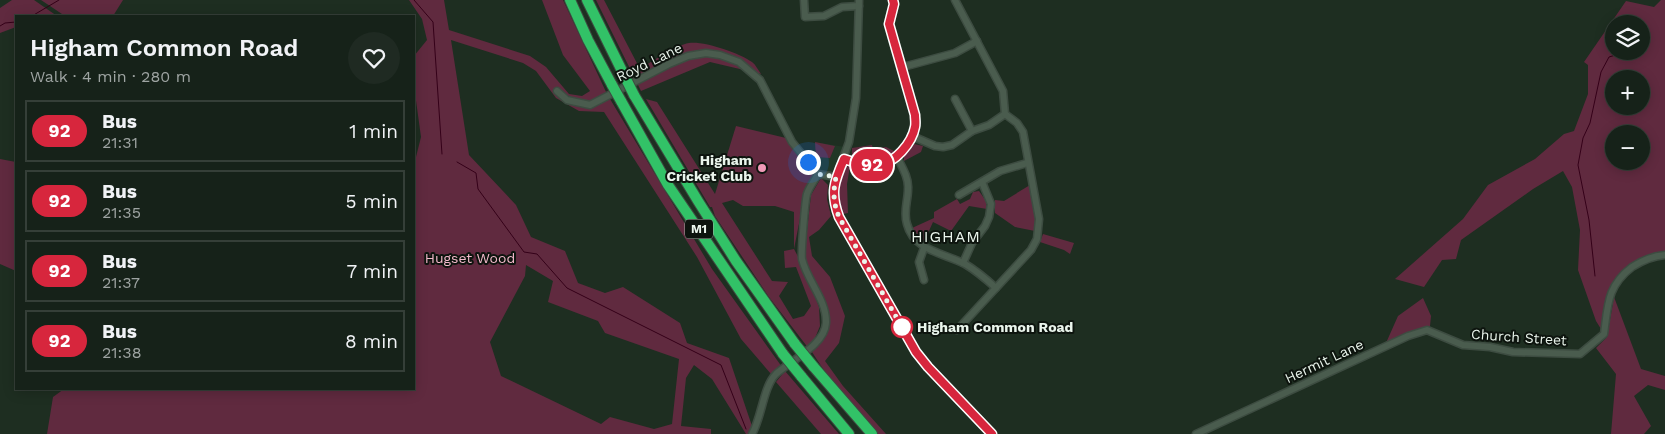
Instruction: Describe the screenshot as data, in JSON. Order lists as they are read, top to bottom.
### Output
{
  "streets": {
    "highway": ["M1"],
    "street": ["Royd Lane", "Church Street", "Hermit Lane"]
  },
  "crossings": [
    ["Church Street", "Hermit Lane"]
  ],
  "districts": ["HIGHAM"],
  "parks": ["Hugset Wood"],
  "places": ["Higham Cricket Club", "Higham Common Road"],
  "lines": ["bus line 92"],
  "page": {
    "on_map": "92",
    "map_buttons": ["+", "−"],
    "heading": ["Higham Common Road", "Walk · 4 min · 280 m"],
    "list": [
      {
        "mark": "92",
        "name": "Bus",
        "note": "21:31",
        "value": "1 min"
      },
      {
        "mark": "92",
        "name": "Bus",
        "note": "21:35",
        "value": "5 min"
      },
      {
        "mark": "92",
        "name": "Bus",
        "note": "21:37",
        "value": "7 min"
      },
      {
        "mark": "92",
        "name": "Bus",
        "note": "21:38",
        "value": "8 min"
      }
    ]
  }
}
